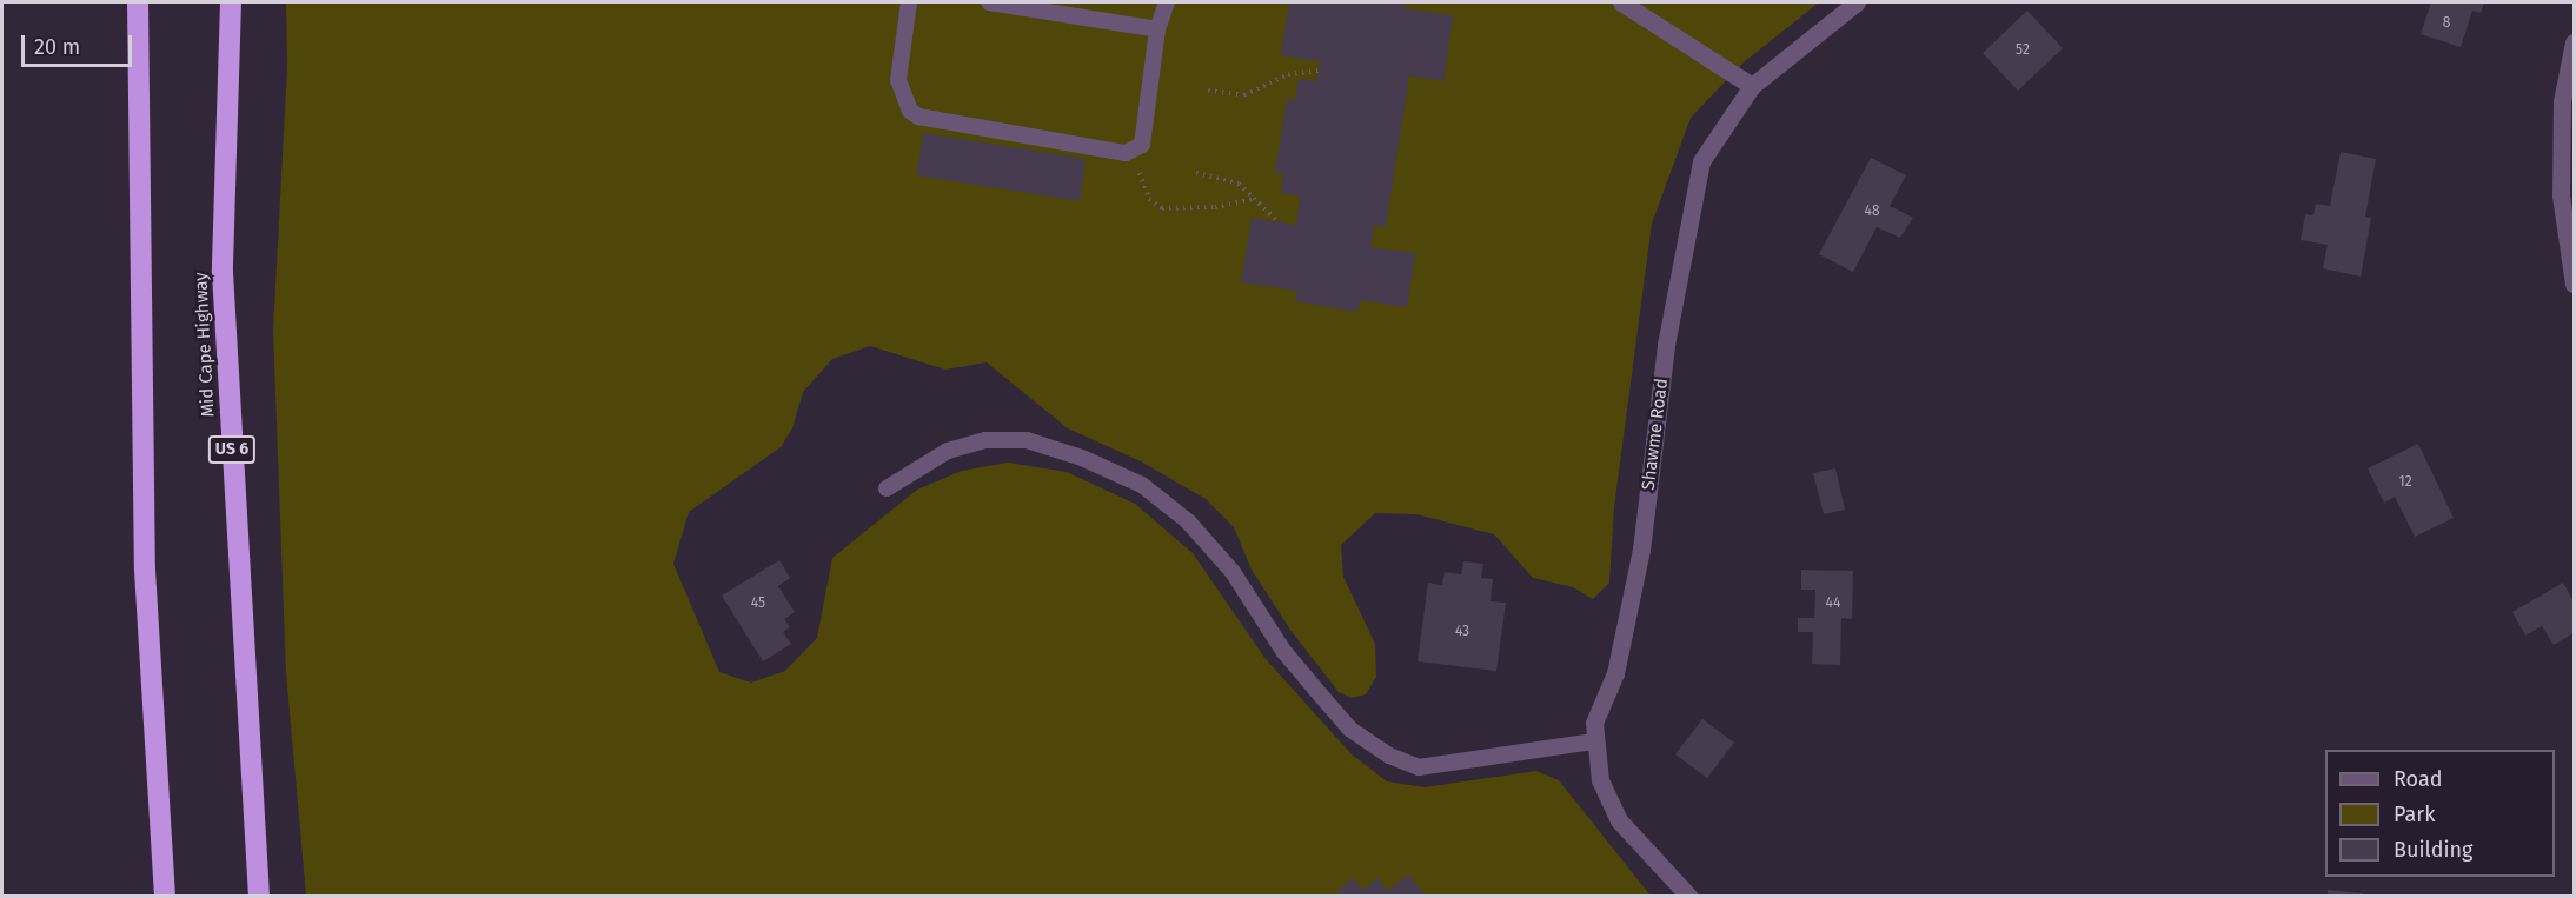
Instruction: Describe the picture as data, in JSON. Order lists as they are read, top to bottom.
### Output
{
  "streets": {
    "highway": ["Mid Cape Highway", "US 6"],
    "street": ["Shawme Road"]
  },
  "house_numbers": [
    "8",
    "52",
    "48",
    "12",
    "45",
    "44",
    "43"
  ],
  "legend": ["Road", "Park", "Building"],
  "scale_bar": "20 m"
}
